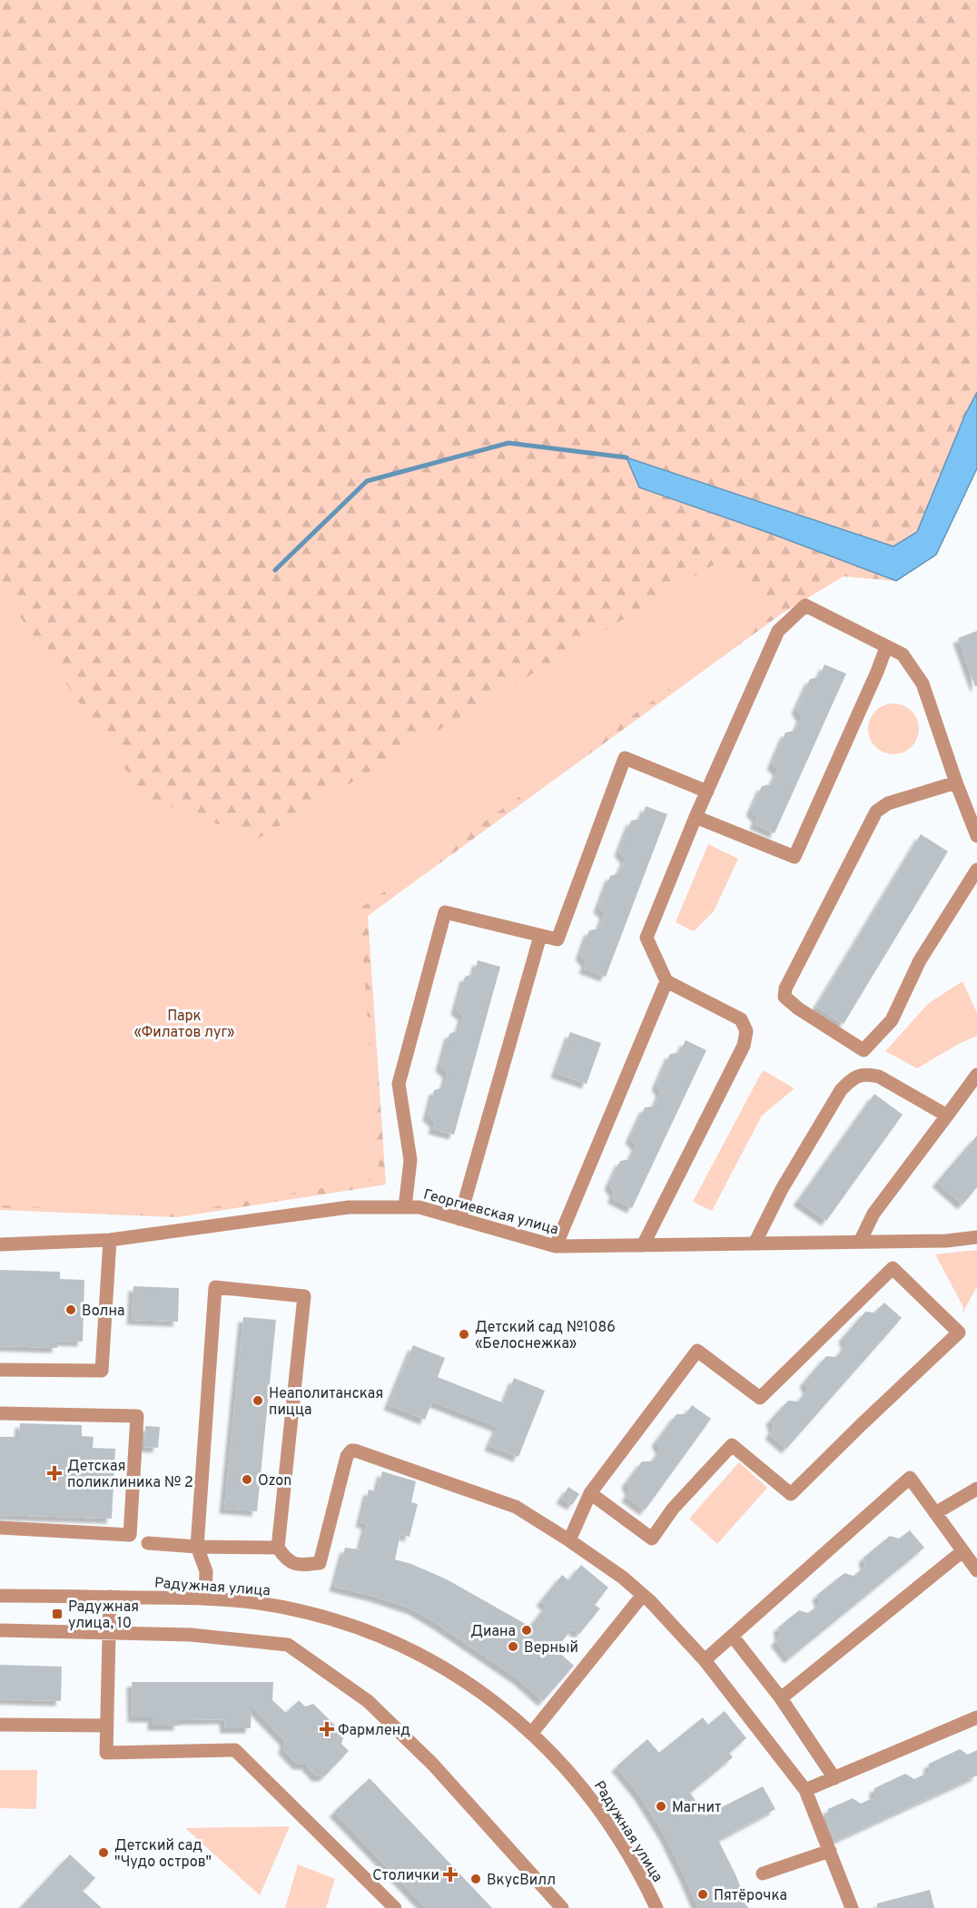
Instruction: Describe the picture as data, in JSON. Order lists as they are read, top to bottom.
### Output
{
  "streets": {
    "street": ["Георгиевская улица", "Радужная улица"]
  },
  "parks": ["Парк «Филатов луг»"],
  "places": {
    "other": [
      "Волна",
      "Детский сад №1086 «Белоснежка»",
      "Неаполитанская пицца",
      "Ozon",
      "Диана",
      "Верный",
      "Магнит",
      "Детский сад \"Чудо остров\"",
      "ВкусВилл",
      "Пятёрочка"
    ],
    "health": ["Детская поликлиника № 2", "Фармленд", "Столички"],
    "transit": ["Радужная улица, 10"]
  }
}
